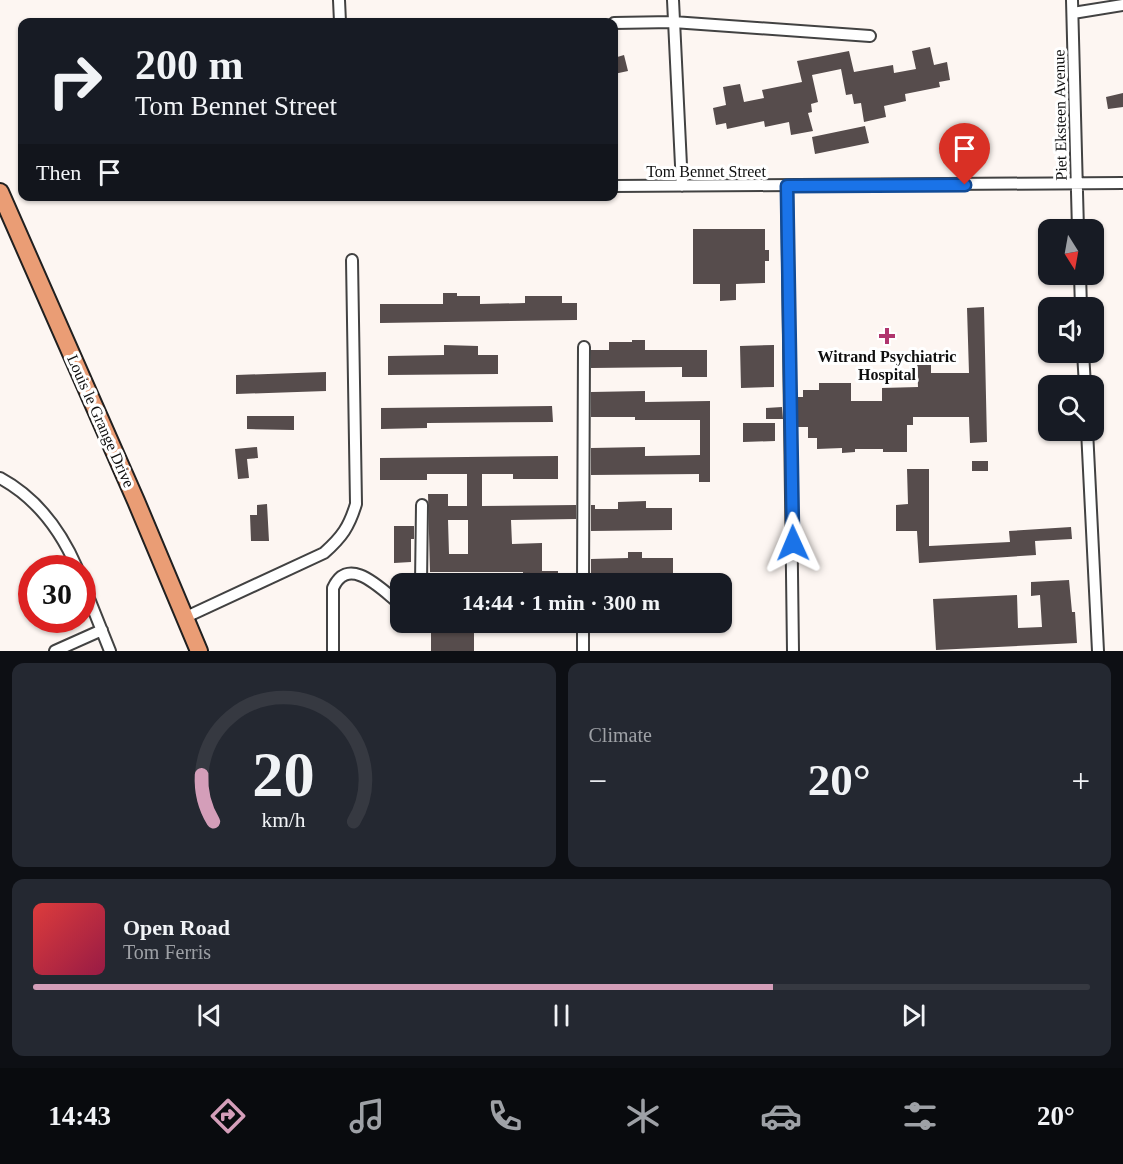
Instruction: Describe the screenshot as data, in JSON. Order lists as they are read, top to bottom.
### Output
{
  "streets": {
    "main road": ["Louis le Grange Drive"],
    "street": ["Piet Eksteen Avenue", "Tom Bennet Street"]
  },
  "crossings": [
    ["Piet Eksteen Avenue", "Tom Bennet Street"]
  ],
  "places": {
    "health": ["Witrand Psychiatric Hospital"]
  },
  "north": "bottom",
  "page": {
    "turn": ["200 m", "Tom Bennet Street"],
    "then": "Then",
    "limit": "30",
    "trip": "14:44 · 1 min · 300 m",
    "tile": "Climate",
    "heat": ["−", "20°", "+"],
    "song": ["Open Road", "Tom Ferris"],
    "tabs": ["14:43", "20°"],
    "gauge": ["20", "km/h"]
  }
}
